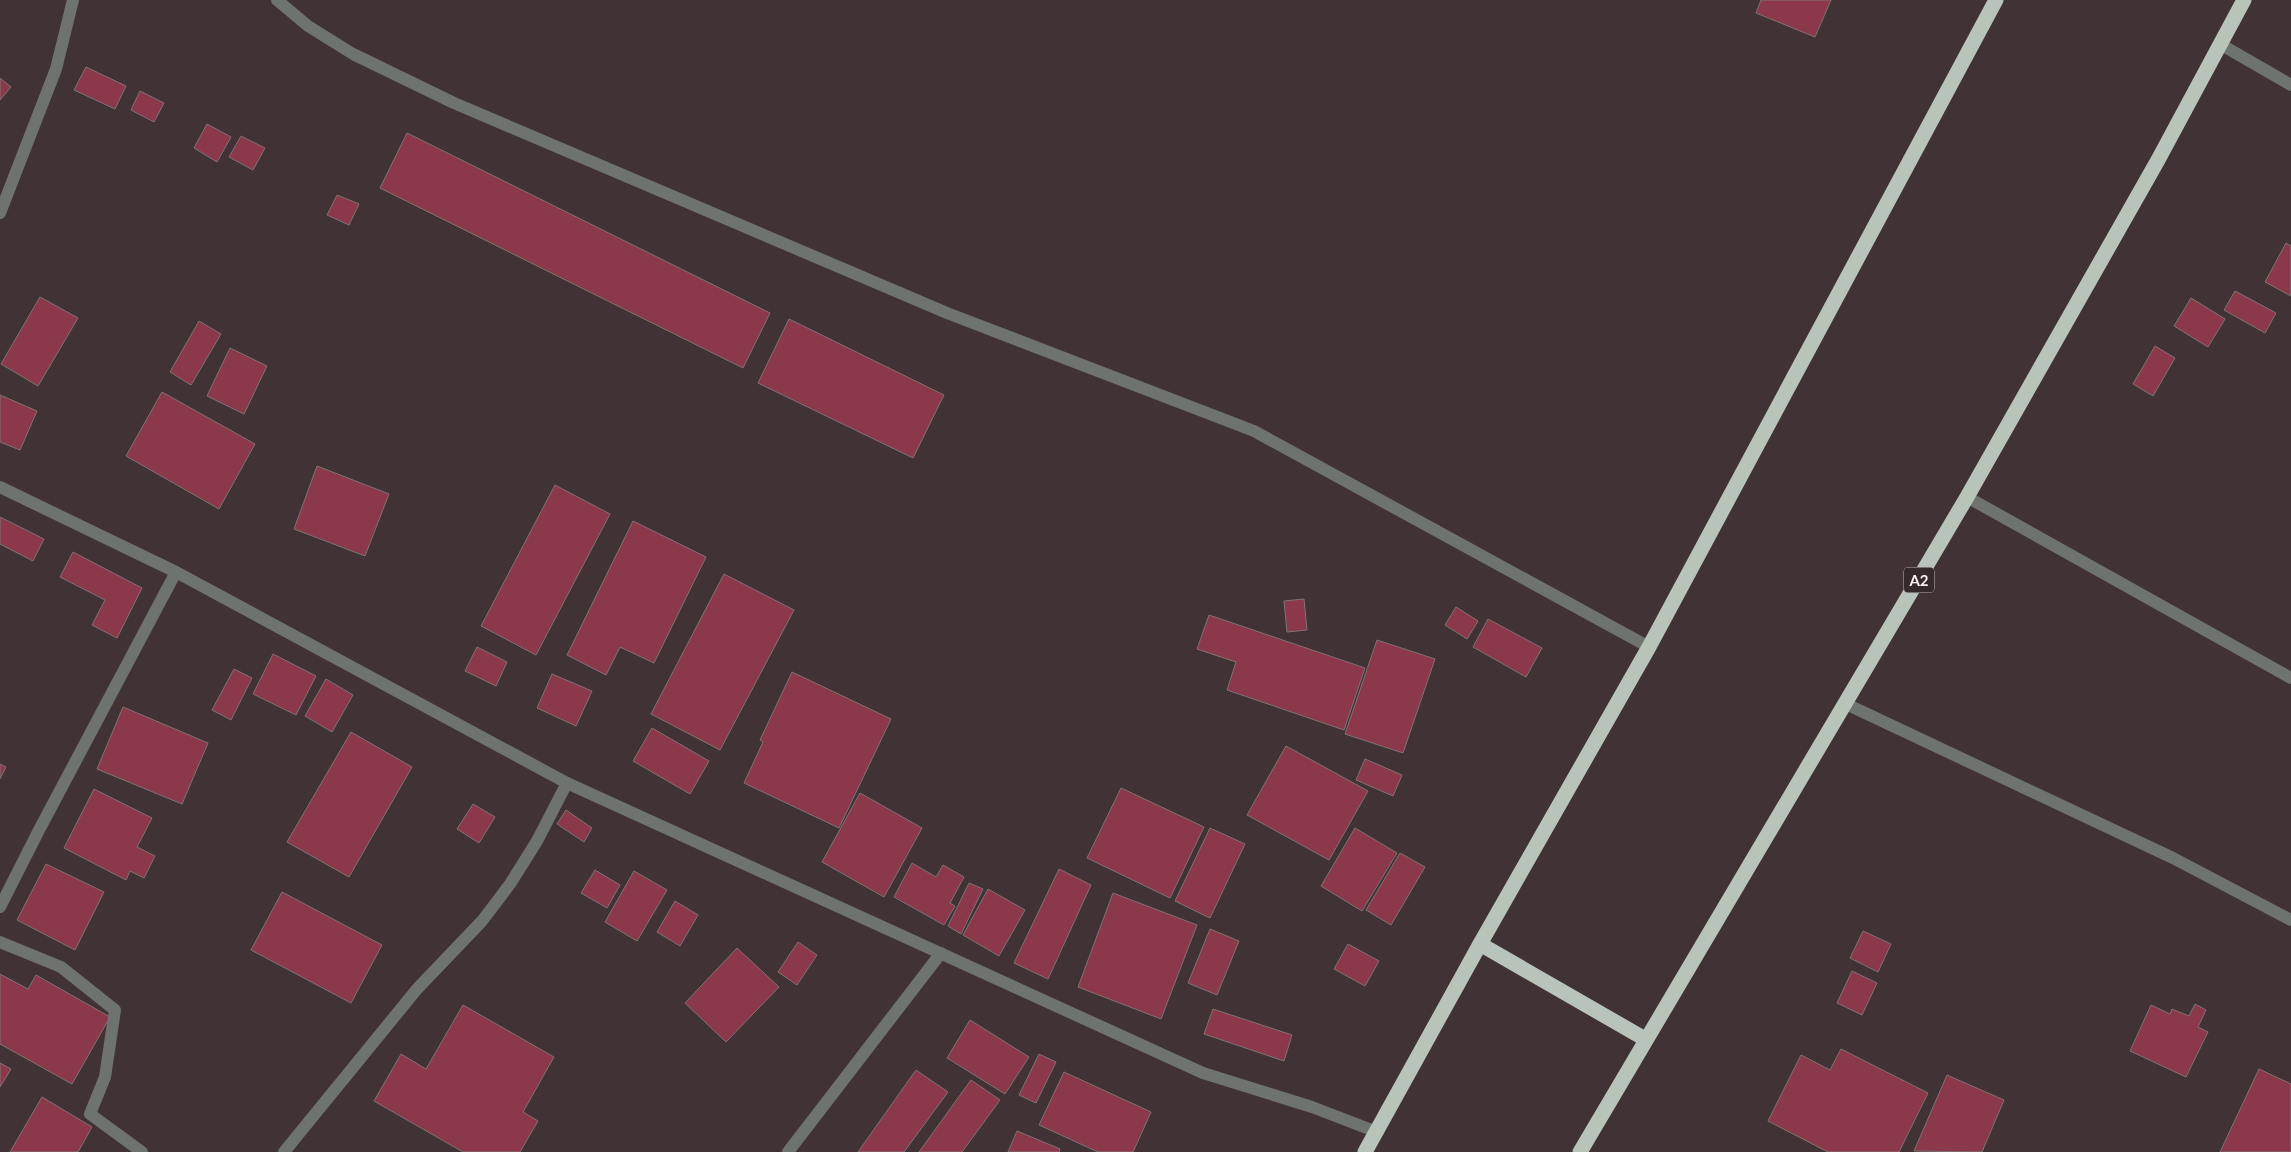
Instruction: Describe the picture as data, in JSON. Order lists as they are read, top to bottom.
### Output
{
  "streets": {
    "highway": ["A2"]
  }
}
